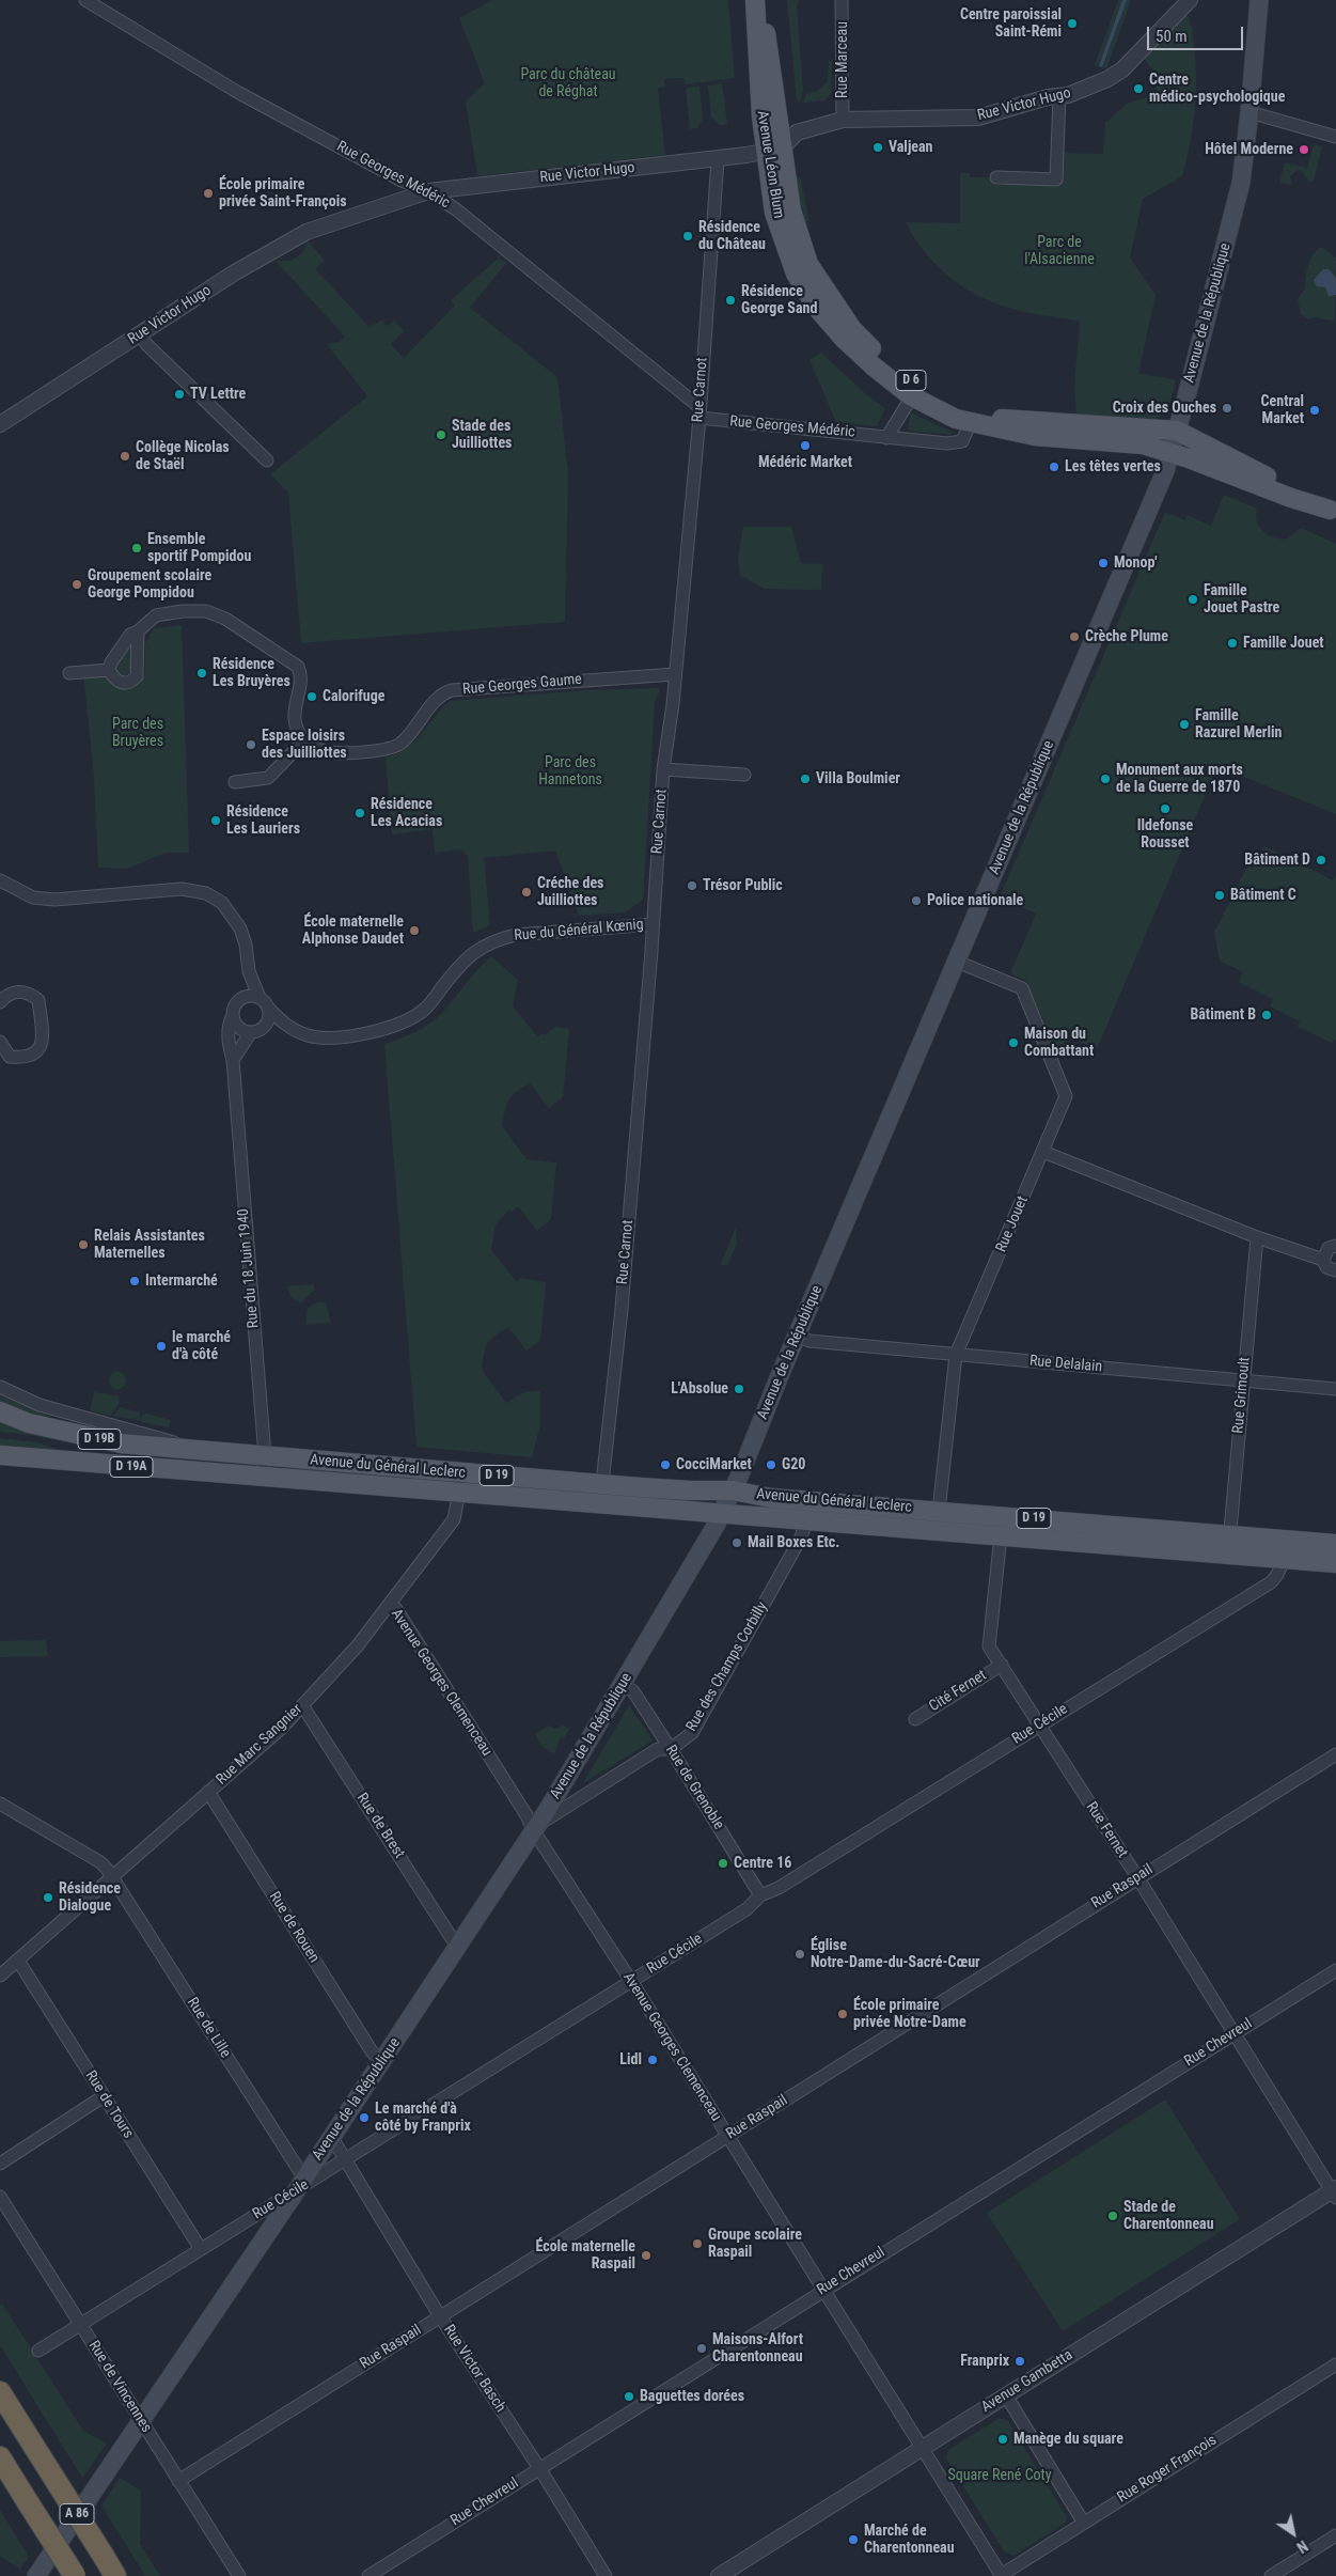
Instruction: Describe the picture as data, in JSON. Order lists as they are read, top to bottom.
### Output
{
  "streets": {
    "highway": ["A 86"],
    "main road": [
      "Avenue Léon Blum",
      "Avenue de la République",
      "D 6",
      "D 19B",
      "D 19A",
      "Avenue du Général Leclerc",
      "D 19"
    ],
    "street": [
      "Rue Marceau",
      "Rue Victor Hugo",
      "Rue Georges Médéric",
      "Rue Carnot",
      "Rue Georges Gaume",
      "Rue du Général Kœnig",
      "Rue Jouet",
      "Rue du 18 Juin 1940",
      "Rue Delalain",
      "Rue Grimoult",
      "Rue des Champs Corbilly",
      "Avenue Georges Clemenceau",
      "Cité Fernet",
      "Rue Cécile",
      "Rue Marc Sangnier",
      "Rue de Grenoble",
      "Rue de Brest",
      "Rue Fernet",
      "Rue Raspail",
      "Rue de Rouen",
      "Rue de Lille",
      "Rue Chevreul",
      "Rue de Tours",
      "Rue Victor Basch",
      "Avenue Gambetta",
      "Rue de Vincennes",
      "Rue Roger François"
    ]
  },
  "crossings": [
    ["Rue Marceau", "Rue Victor Hugo"],
    ["Rue Victor Hugo", "Avenue Léon Blum"],
    ["Rue Victor Hugo", "Rue Georges Médéric"],
    ["Rue Victor Hugo", "Rue Carnot"],
    ["Avenue Léon Blum", "Rue Georges Médéric"],
    ["Avenue Léon Blum", "Avenue de la République"],
    ["Avenue Léon Blum", "D 6"],
    ["Rue Georges Médéric", "Rue Carnot"],
    ["Avenue de la République", "D 6"],
    ["Avenue de la République", "Rue Jouet"],
    ["Avenue de la République", "Rue Delalain"],
    ["Avenue de la République", "Avenue du Général Leclerc"],
    ["Avenue de la République", "Rue des Champs Corbilly"],
    ["Avenue de la République", "Avenue Georges Clemenceau"],
    ["Avenue de la République", "Rue Cécile"],
    ["Avenue de la République", "Rue de Grenoble"],
    ["Avenue de la République", "Rue de Brest"],
    ["Avenue de la République", "Rue de Rouen"],
    ["Avenue de la République", "Rue de Lille"],
    ["Avenue de la République", "Rue Victor Basch"],
    ["Avenue de la République", "Rue de Vincennes"],
    ["Rue Carnot", "Rue Georges Gaume"],
    ["Rue Carnot", "Rue du Général Kœnig"],
    ["Rue Carnot", "Avenue du Général Leclerc"],
    ["Rue du Général Kœnig", "Rue du 18 Juin 1940"],
    ["Rue Jouet", "Rue Delalain"],
    ["Rue Jouet", "Avenue du Général Leclerc"],
    ["Rue du 18 Juin 1940", "Avenue du Général Leclerc"],
    ["Rue Delalain", "Rue Grimoult"],
    ["Rue Grimoult", "Avenue du Général Leclerc"],
    ["Avenue du Général Leclerc", "Rue des Champs Corbilly"],
    ["Avenue du Général Leclerc", "Rue Cécile"],
    ["Avenue du Général Leclerc", "Rue Marc Sangnier"],
    ["Avenue du Général Leclerc", "Rue Fernet"],
    ["Rue des Champs Corbilly", "Avenue Georges Clemenceau"],
    ["Rue des Champs Corbilly", "Rue de Grenoble"],
    ["Avenue Georges Clemenceau", "Rue Cécile"],
    ["Avenue Georges Clemenceau", "Rue Marc Sangnier"],
    ["Avenue Georges Clemenceau", "Rue Raspail"],
    ["Avenue Georges Clemenceau", "Rue Chevreul"],
    ["Avenue Georges Clemenceau", "Avenue Gambetta"],
    ["Avenue Georges Clemenceau", "Rue Roger François"],
    ["Cité Fernet", "Rue Fernet"],
    ["Rue Cécile", "Rue de Grenoble"],
    ["Rue Cécile", "Rue Fernet"],
    ["Rue Cécile", "Rue de Lille"],
    ["Rue Cécile", "Rue de Tours"],
    ["Rue Cécile", "Rue Victor Basch"],
    ["Rue Cécile", "Rue de Vincennes"],
    ["Rue Marc Sangnier", "Rue de Brest"],
    ["Rue Marc Sangnier", "Rue de Rouen"],
    ["Rue Marc Sangnier", "Rue de Lille"],
    ["Rue Marc Sangnier", "Rue de Tours"],
    ["Rue Fernet", "Rue Raspail"],
    ["Rue Fernet", "Rue Chevreul"],
    ["Rue Fernet", "Avenue Gambetta"],
    ["Rue Raspail", "Rue Victor Basch"],
    ["Rue Raspail", "Rue de Vincennes"],
    ["Rue Chevreul", "Rue Victor Basch"]
  ],
  "parks": [
    "Parc du château de Réghat",
    "Parc de l'Alsacienne",
    "Parc des Bruyères",
    "Parc des Hannetons",
    "Square René Coty"
  ],
  "places": [
    "Centre paroissial Saint-Rémi",
    "Centre médico-psychologique",
    "Valjean",
    "Hôtel Moderne",
    "École primaire privée Saint-François",
    "Résidence du Château",
    "Résidence George Sand",
    "TV Lettre",
    "Croix des Ouches",
    "Central Market",
    "Stade des Juilliottes",
    "Médéric Market",
    "Collège Nicolas de Staël",
    "Les têtes vertes",
    "Ensemble sportif Pompidou",
    "Monop'",
    "Groupement scolaire George Pompidou",
    "Famille Jouet Pastre",
    "Crèche Plume",
    "Famille Jouet",
    "Résidence Les Bruyères",
    "Calorifuge",
    "Famille Razurel Merlin",
    "Espace loisirs des Juilliottes",
    "Villa Boulmier",
    "Monument aux morts de la Guerre de 1870",
    "Ildefonse Rousset",
    "Résidence Les Acacias",
    "Résidence Les Lauriers",
    "Bâtiment D",
    "Trésor Public",
    "Créche des Juilliottes",
    "Bâtiment C",
    "Police nationale",
    "École maternelle Alphonse Daudet",
    "Bâtiment B",
    "Maison du Combattant",
    "Relais Assistantes Maternelles",
    "Intermarché",
    "le marché d'à côté",
    "L'Absolue",
    "CocciMarket",
    "G20",
    "Mail Boxes Etc.",
    "Centre 16",
    "Résidence Dialogue",
    "Église Notre-Dame-du-Sacré-Cœur",
    "École primaire privée Notre-Dame",
    "Lidl",
    "Le marché d'à côté by Franprix",
    "Stade de Charentonneau",
    "Groupe scolaire Raspail",
    "École maternelle Raspail",
    "Maisons-Alfort Charentonneau",
    "Franprix",
    "Baguettes dorées",
    "Manège du square",
    "Marché de Charentonneau"
  ],
  "scale_bar": "50 m",
  "north": "bottom right"
}
